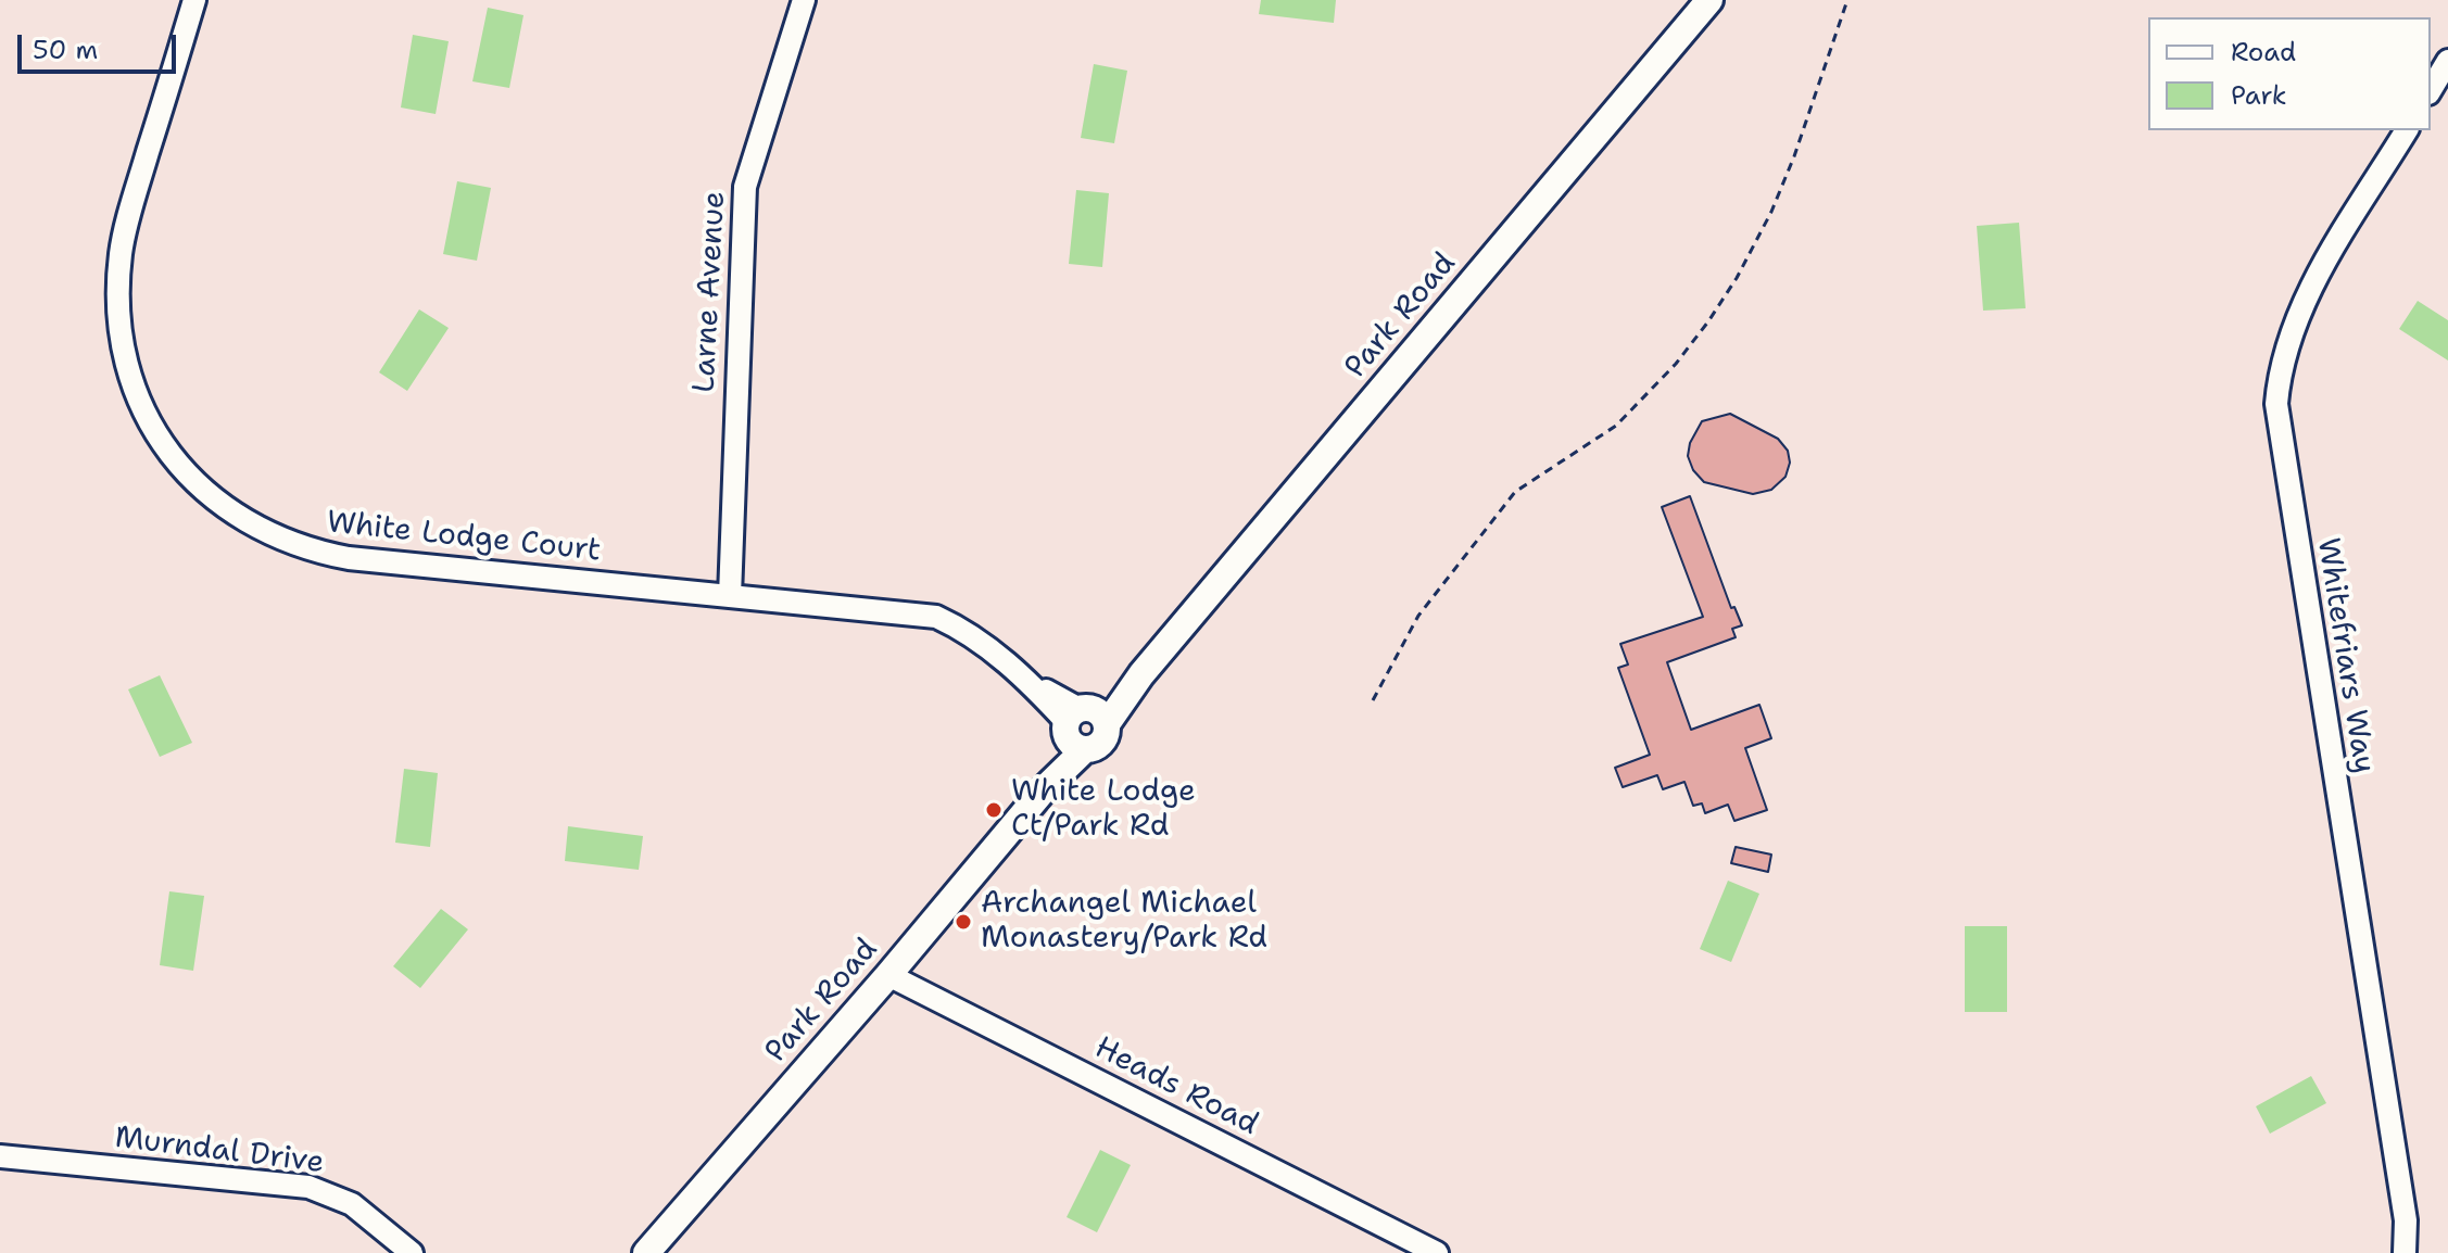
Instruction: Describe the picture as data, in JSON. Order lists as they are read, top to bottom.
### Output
{
  "streets": {
    "street": [
      "Larne Avenue",
      "Park Road",
      "White Lodge Court",
      "Whitefriars Way",
      "Heads Road",
      "Murndal Drive"
    ]
  },
  "crossings": [
    ["Larne Avenue", "White Lodge Court"],
    ["Park Road", "White Lodge Court"],
    ["Park Road", "Heads Road"]
  ],
  "places": ["White Lodge Ct/Park Rd", "Archangel Michael Monastery/Park Rd"],
  "legend": ["Road", "Park"],
  "scale_bar": "50 m"
}
